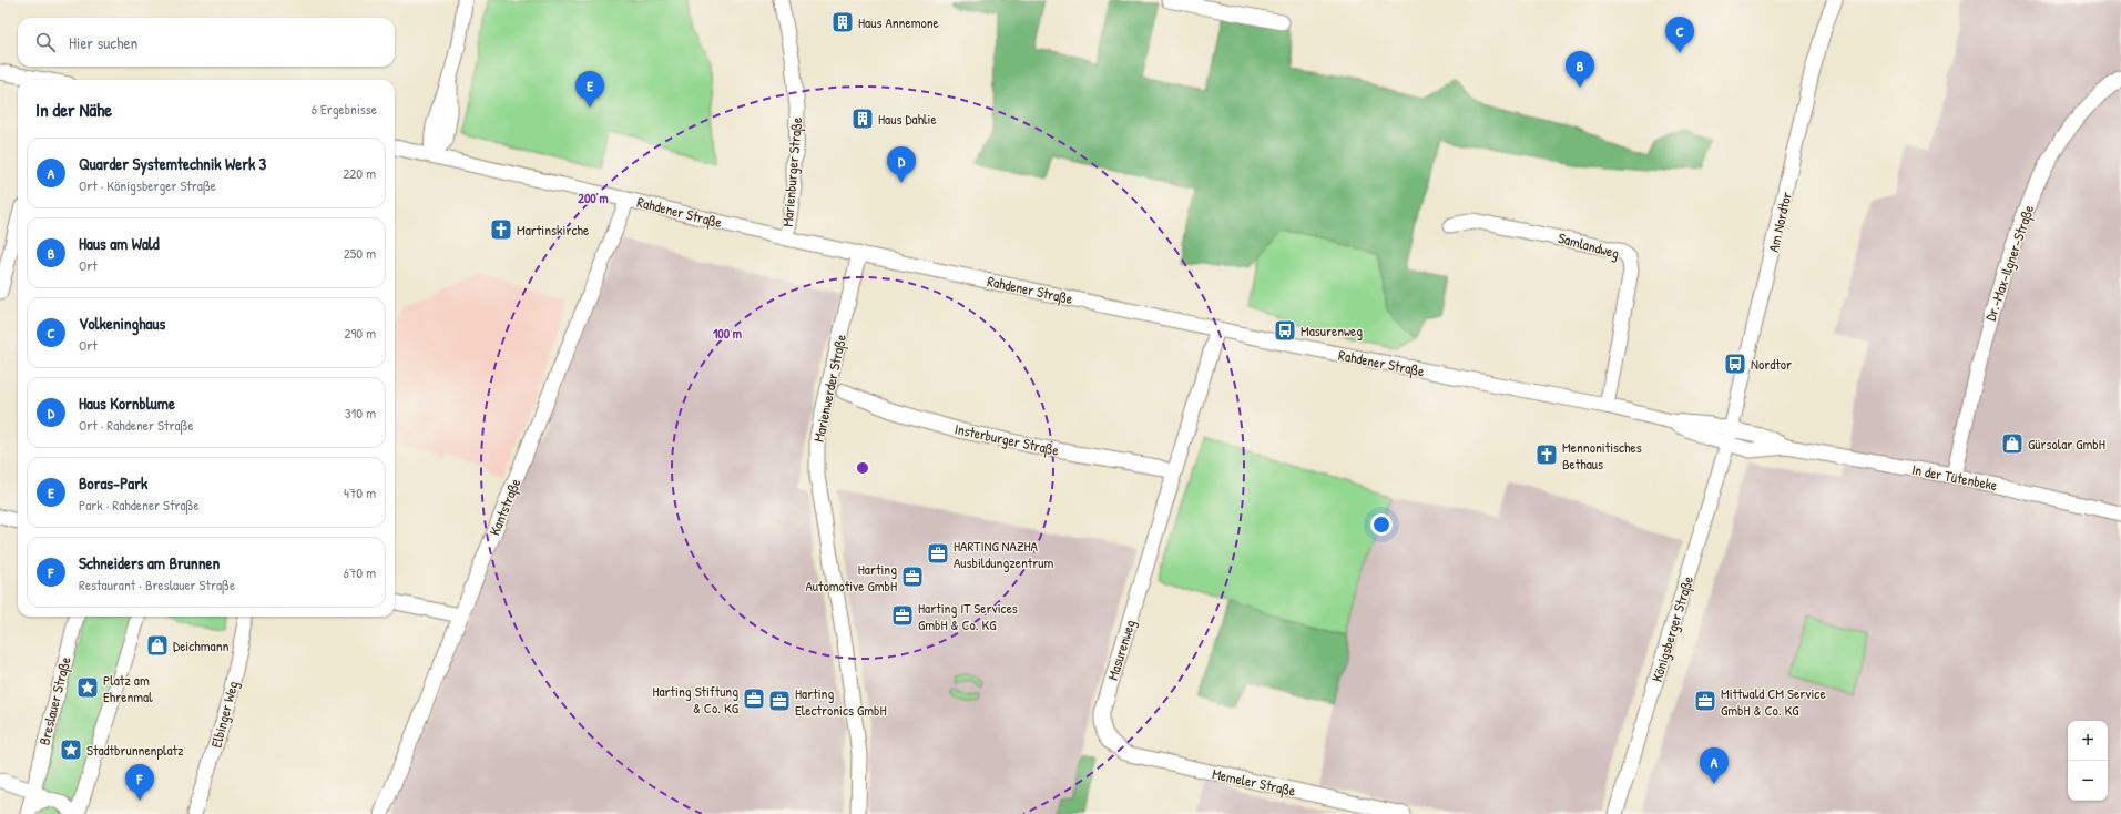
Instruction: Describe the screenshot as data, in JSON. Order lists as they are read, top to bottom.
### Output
{
  "streets": {
    "street": [
      "Marienburger Straße",
      "Rahdener Straße",
      "Am Nordtor",
      "Samlandweg",
      "Dr.-Max-Ilgner-Straße",
      "Marienwerder Straße",
      "Insterburger Straße",
      "In der Tütenbeke",
      "Kantstraße",
      "Königsberger Straße",
      "Masurenweg",
      "Breslauer Straße",
      "Elbinger Weg",
      "Memeler Straße"
    ]
  },
  "crossings": [
    ["Marienburger Straße", "Rahdener Straße"],
    ["Rahdener Straße", "Am Nordtor"],
    ["Rahdener Straße", "Samlandweg"],
    ["Rahdener Straße", "Marienwerder Straße"],
    ["Rahdener Straße", "In der Tütenbeke"],
    ["Rahdener Straße", "Kantstraße"],
    ["Rahdener Straße", "Königsberger Straße"],
    ["Rahdener Straße", "Masurenweg"],
    ["Am Nordtor", "In der Tütenbeke"],
    ["Am Nordtor", "Königsberger Straße"],
    ["Dr.-Max-Ilgner-Straße", "In der Tütenbeke"],
    ["Insterburger Straße", "Masurenweg"],
    ["In der Tütenbeke", "Königsberger Straße"],
    ["Masurenweg", "Memeler Straße"]
  ],
  "places": {
    "building": ["Haus Annemone", "Haus Dahlie"],
    "church": ["Martinskirche", "Mennonitisches Bethaus"],
    "bus stop": ["Masurenweg", "Nordtor"],
    "shop": ["Gürsolar GmbH", "Deichmann"],
    "office": [
      "HARTING NAZHA Ausbildungzentrum",
      "Harting Automotive GmbH",
      "Harting IT Services GmbH & Co. KG",
      "Harting Stiftung & Co. KG",
      "Harting Electronics GmbH",
      "Mittwald CM Service GmbH & Co. KG"
    ],
    "place": ["Platz am Ehrenmal", "Stadtbrunnenplatz"]
  },
  "page": {
    "pins": [
      "C",
      "B",
      "E",
      "D",
      "A",
      "F"
    ],
    "search": "Hier suchen",
    "heading": ["In der Nähe", "6 Ergebnisse"],
    "list": [
      {
        "mark": "A",
        "name": "Quarder Systemtechnik Werk 3",
        "note": "Ort · Königsberger Straße",
        "value": "220 m"
      },
      {
        "mark": "B",
        "name": "Haus am Wald",
        "note": "Ort",
        "value": "250 m"
      },
      {
        "mark": "C",
        "name": "Volkeninghaus",
        "note": "Ort",
        "value": "290 m"
      },
      {
        "mark": "D",
        "name": "Haus Kornblume",
        "note": "Ort · Rahdener Straße",
        "value": "310 m"
      },
      {
        "mark": "E",
        "name": "Boras-Park",
        "note": "Park · Rahdener Straße",
        "value": "470 m"
      },
      {
        "mark": "F",
        "name": "Schneiders am Brunnen",
        "note": "Restaurant · Breslauer Straße",
        "value": "670 m"
      }
    ],
    "map_buttons": ["+", "−"]
  },
  "rings": ["200 m", "100 m"]
}
